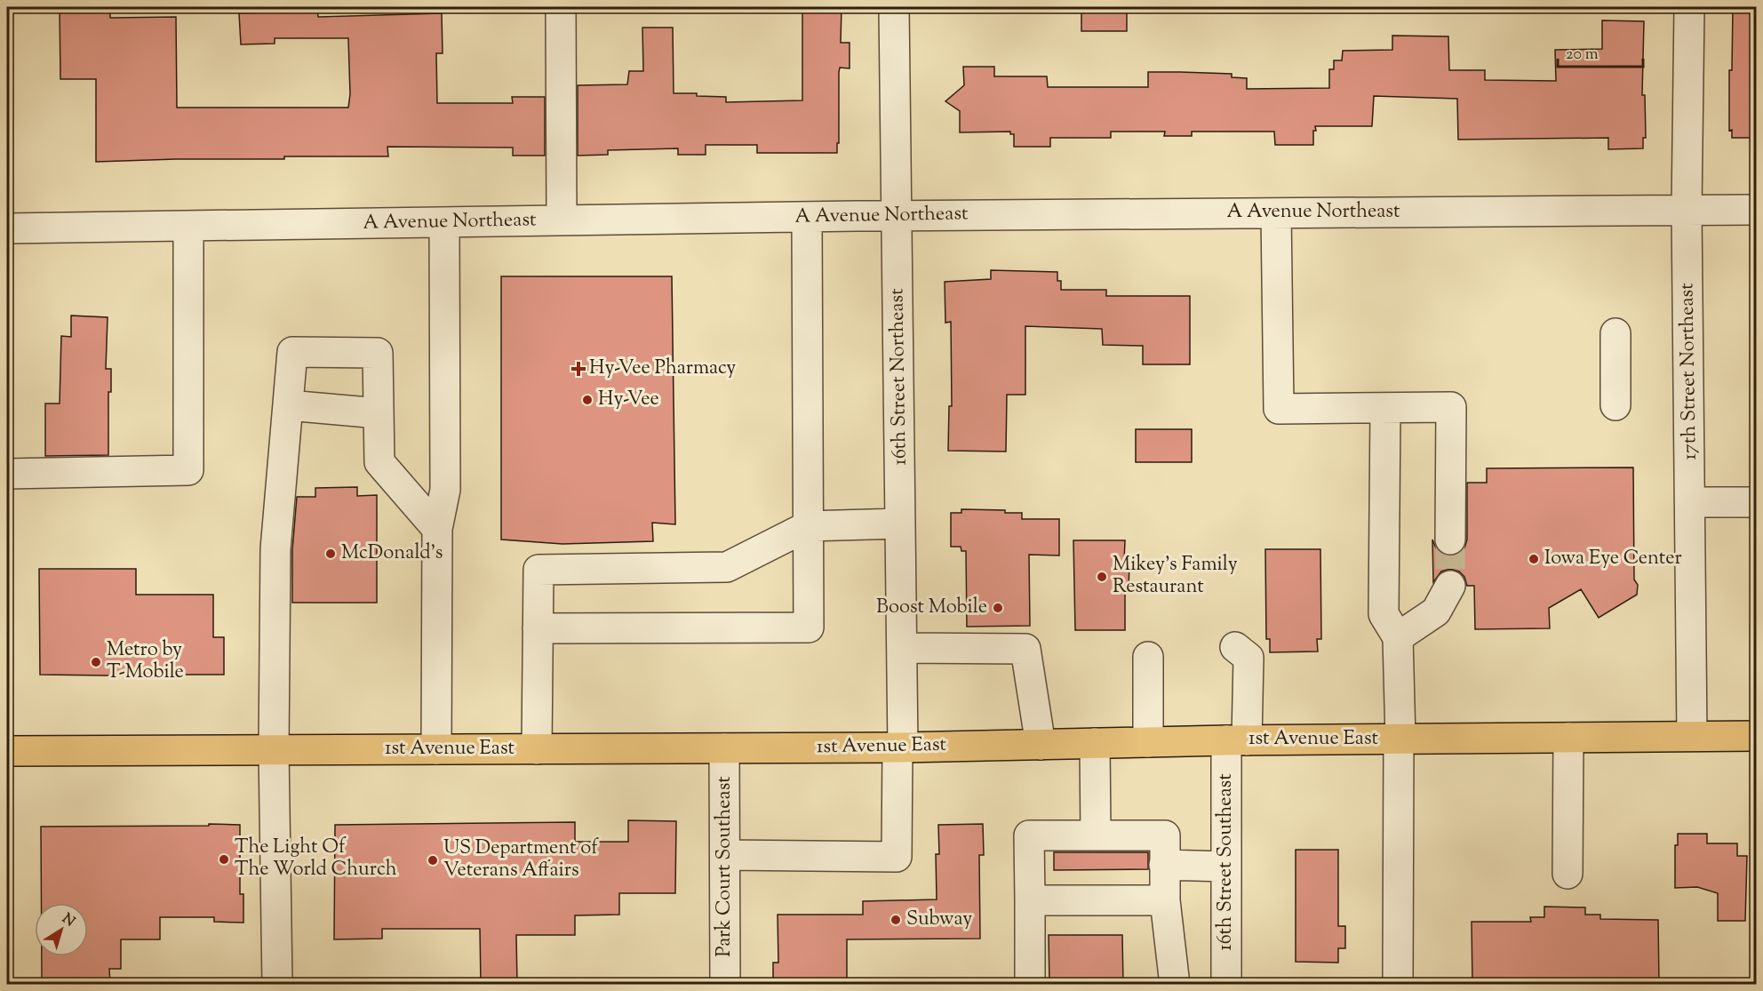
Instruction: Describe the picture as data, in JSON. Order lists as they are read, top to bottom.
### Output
{
  "streets": {
    "main road": ["1st Avenue East"],
    "street": [
      "A Avenue Northeast",
      "17th Street Northeast",
      "16th Street Northeast",
      "16th Street Southeast",
      "Park Court Southeast"
    ]
  },
  "crossings": [
    ["A Avenue Northeast", "17th Street Northeast"],
    ["A Avenue Northeast", "16th Street Northeast"],
    ["17th Street Northeast", "1st Avenue East"],
    ["16th Street Northeast", "1st Avenue East"],
    ["16th Street Northeast", "Park Court Southeast"],
    ["1st Avenue East", "16th Street Southeast"],
    ["1st Avenue East", "Park Court Southeast"]
  ],
  "places": {
    "health": ["Hy-Vee Pharmacy"],
    "other": [
      "Hy-Vee",
      "McDonald's",
      "Iowa Eye Center",
      "Mikey's Family Restaurant",
      "Boost Mobile",
      "Metro by T-Mobile",
      "The Light Of The World Church",
      "US Department of Veterans Affairs",
      "Subway"
    ]
  },
  "scale_bar": "20 m",
  "north": "top right"
}
